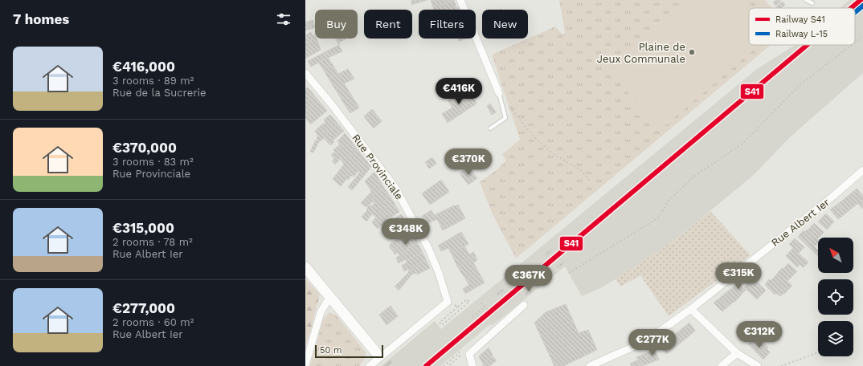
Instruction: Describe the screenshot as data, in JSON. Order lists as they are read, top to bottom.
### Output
{
  "streets": {
    "street": ["Rue Provinciale", "Rue Albert Ier"]
  },
  "places": ["Plaine de Jeux Communale"],
  "lines": ["rail line S41", "rail line L-15"],
  "legend": ["Railway S41", "Railway L-15"],
  "scale_bar": "50 m",
  "north": "top left",
  "page": {
    "heading": "7 homes",
    "chip": [
      "Buy",
      "Rent",
      "Filters",
      "New"
    ],
    "list": [
      {
        "name": "€416,000",
        "note": "3 rooms · 89 m² · Rue de la Sucrerie"
      },
      {
        "name": "€370,000",
        "note": "3 rooms · 83 m² · Rue Provinciale"
      },
      {
        "name": "€315,000",
        "note": "2 rooms · 78 m² · Rue Albert Ier"
      },
      {
        "name": "€277,000",
        "note": "2 rooms · 60 m² · Rue Albert Ier"
      }
    ],
    "price": [
      "€416K",
      "€370K",
      "€348K",
      "€315K",
      "€367K",
      "€312K",
      "€277K"
    ],
    "scale": "50 m"
  }
}
